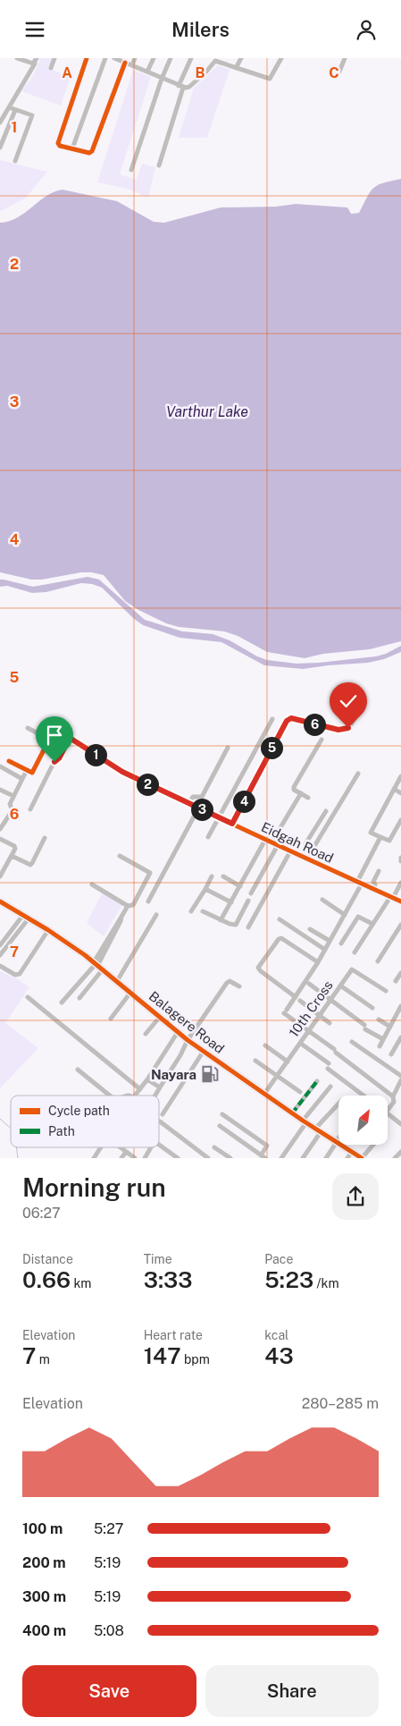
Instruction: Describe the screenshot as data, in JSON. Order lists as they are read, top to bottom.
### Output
{
  "streets": {
    "street": ["Eidgah Road", "10th Cross", "Balagere Road"]
  },
  "crossings": [
    ["10th Cross", "Balagere Road"]
  ],
  "water": ["Varthur Lake"],
  "places": {
    "fuel station": ["Nayara"]
  },
  "legend": ["Cycle path", "Path"],
  "north": "top right",
  "page": {
    "header": "Milers",
    "pins": [
      "6",
      "5",
      "1",
      "2",
      "4",
      "3"
    ],
    "heading": ["Morning run", "06:27"],
    "stats": [
      ["Distance", "0.66 km"],
      ["Time", "3:33"],
      ["Pace", "5:23 /km"],
      ["Elevation", "7 m"],
      ["Heart rate", "147 bpm"],
      ["kcal", "43"]
    ],
    "chart": ["Elevation", "280–285 m"],
    "list": [
      {
        "name": "100 m",
        "note": "5:27"
      },
      {
        "name": "200 m",
        "note": "5:19"
      },
      {
        "name": "300 m",
        "note": "5:19"
      },
      {
        "name": "400 m",
        "note": "5:08"
      }
    ],
    "buttons": ["Save", "Share"]
  },
  "grid": {
    "columns": ["A", "B", "C"],
    "rows": [
      "1",
      "2",
      "3",
      "4",
      "5",
      "6",
      "7"
    ]
  }
}
